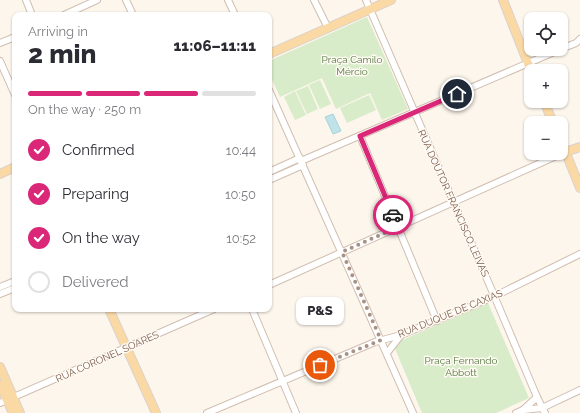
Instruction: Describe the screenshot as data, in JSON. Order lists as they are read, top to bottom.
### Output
{
  "streets": {
    "street": ["RUA DOUTOR FRANCISCO LEIVAS", "RUA DUQUE DE CAXIAS", "RUA CORONEL SOARES"]
  },
  "crossings": [
    ["RUA DOUTOR FRANCISCO LEIVAS", "RUA DUQUE DE CAXIAS"]
  ],
  "parks": ["Praça Camilo Mércio", "Praça Fernando Abbott"],
  "places": ["P&S"],
  "page": {
    "map_buttons": ["+", "−"],
    "heading": ["2 min", "Arriving in", "11:06–11:11"],
    "bar": "On the way · 250 m",
    "list": [
      ["Confirmed", "10:44"],
      ["Preparing", "10:50"],
      ["On the way", "10:52"],
      "Delivered"
    ],
    "bubble": "P&S"
  }
}
